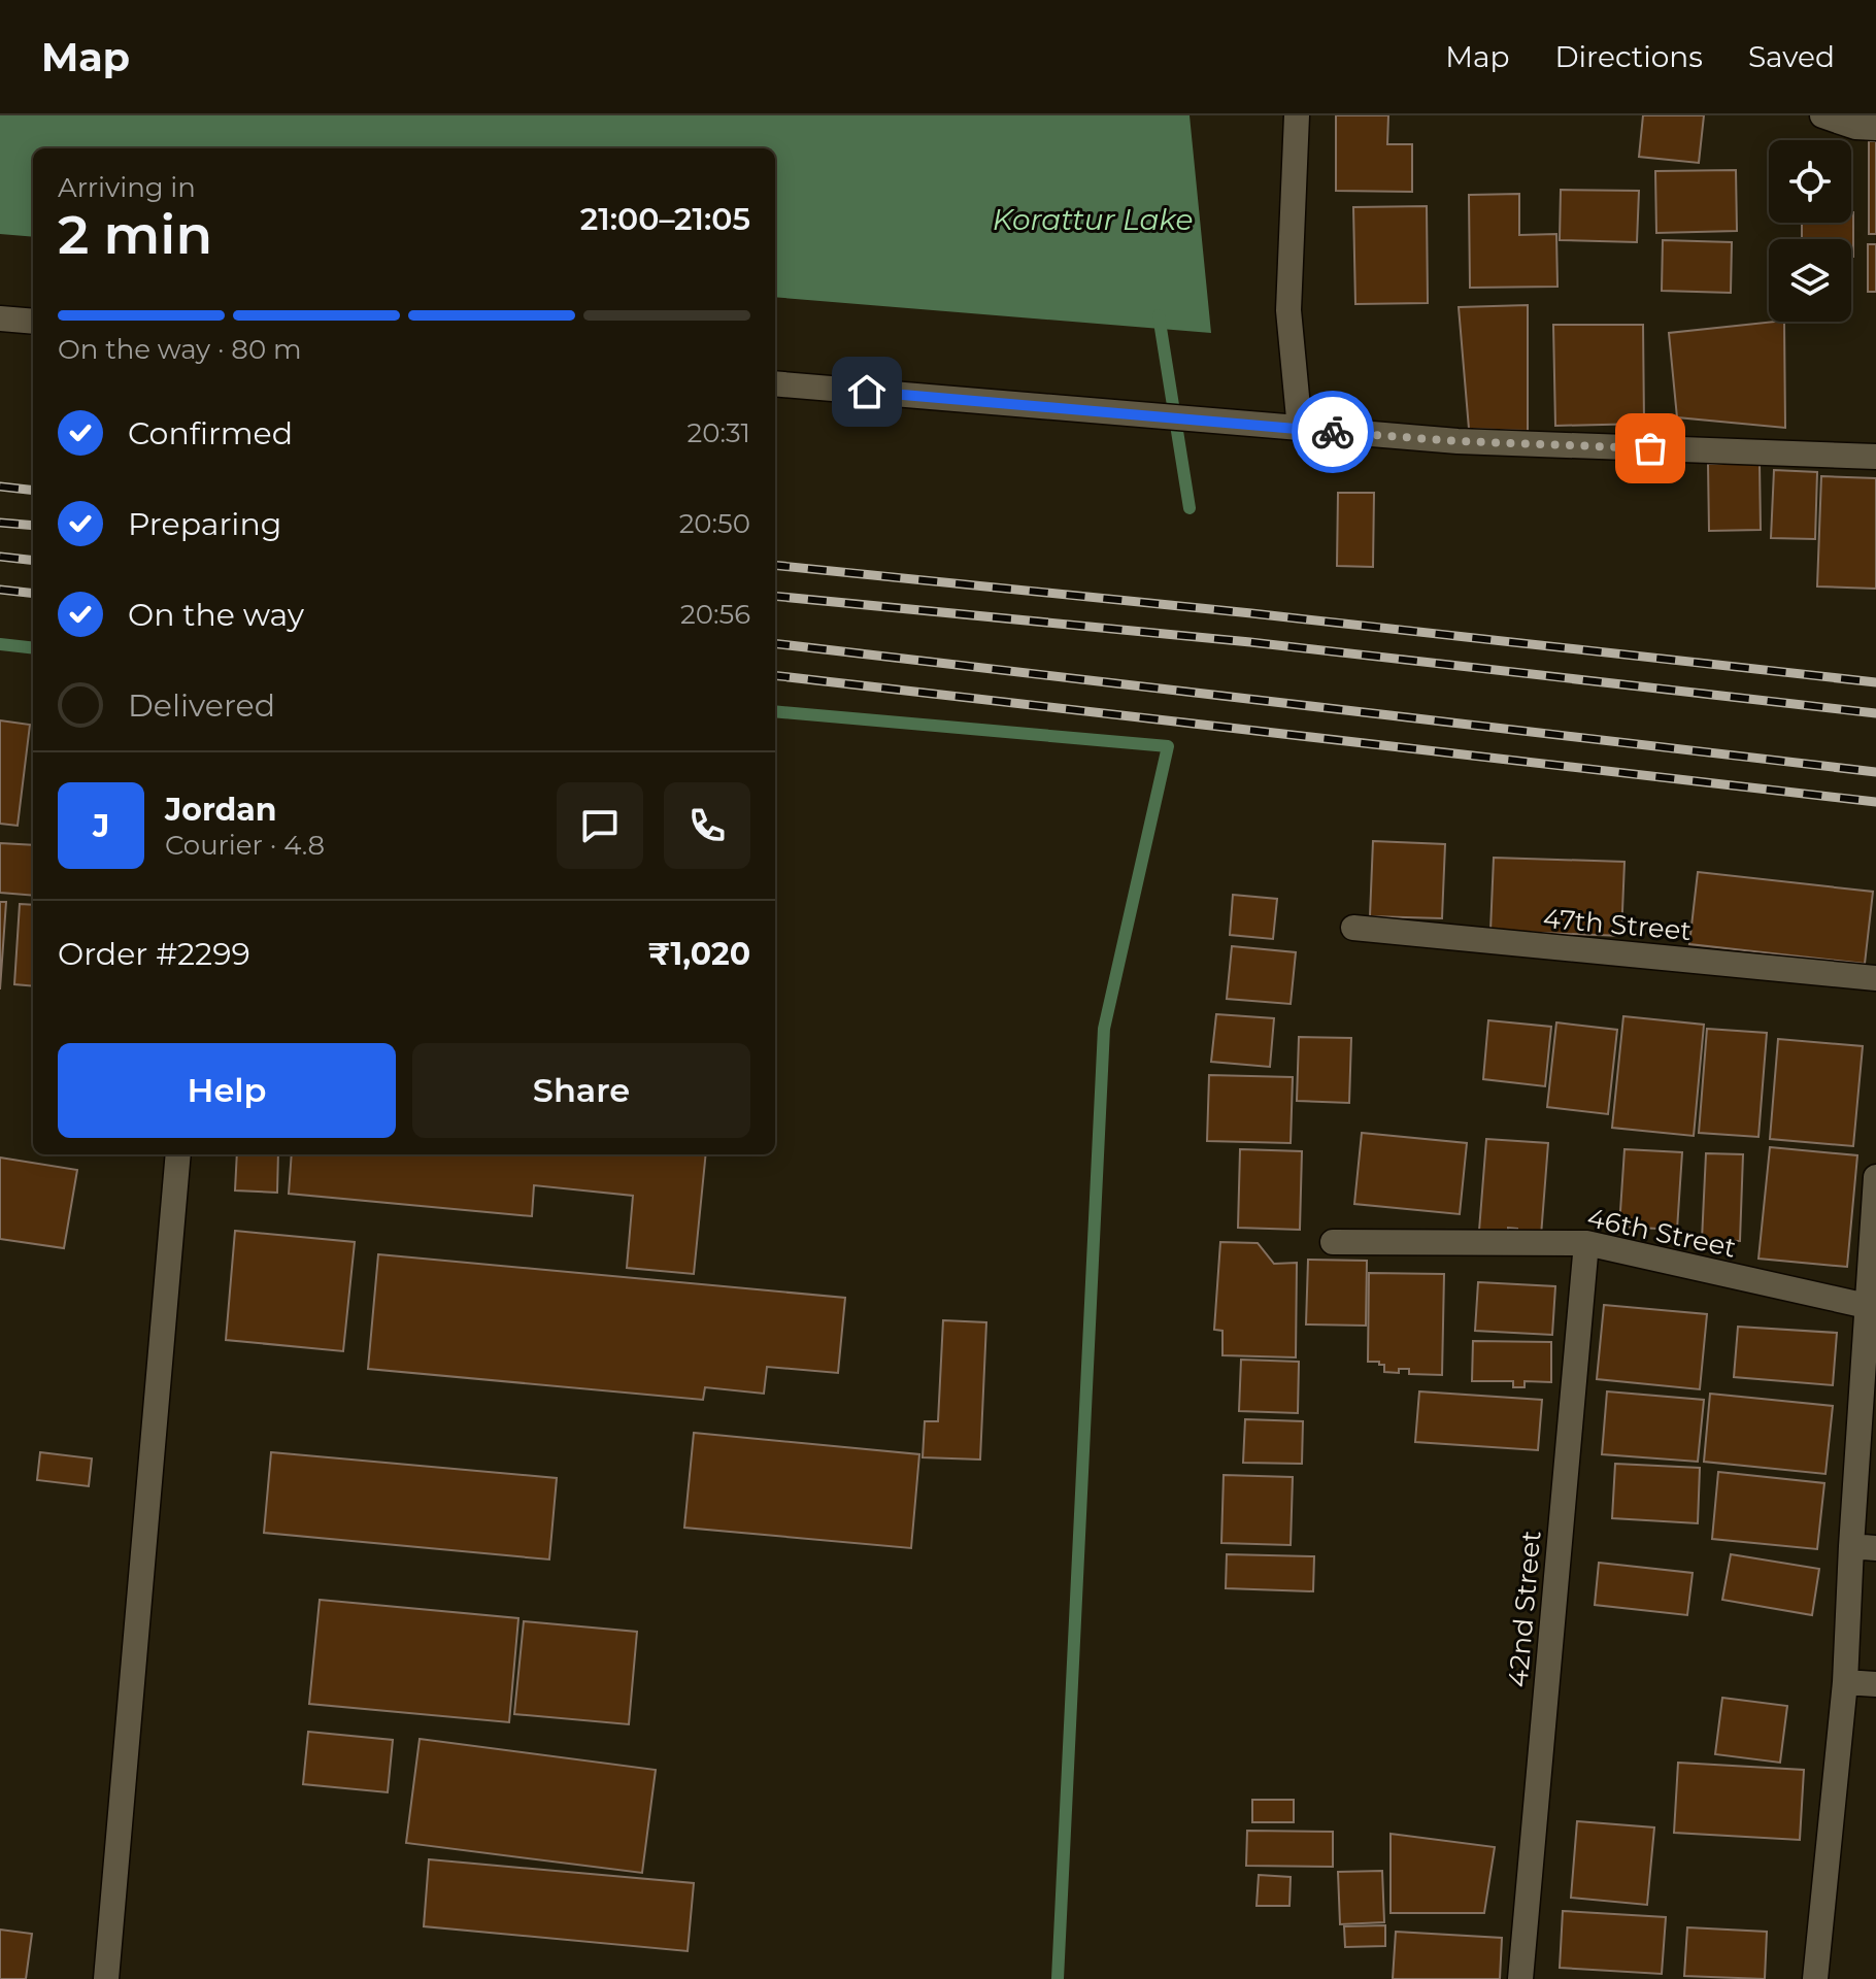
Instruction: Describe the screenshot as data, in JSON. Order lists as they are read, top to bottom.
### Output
{
  "streets": {
    "street": ["47th Street", "46th Street", "42nd Street"]
  },
  "crossings": [
    ["46th Street", "42nd Street"]
  ],
  "water": ["Korattur Lake"],
  "page": {
    "header": "Map",
    "nav": ["Map", "Directions", "Saved"],
    "heading": ["2 min", "Arriving in", "21:00–21:05"],
    "panel": [
      "Jordan",
      "Courier · 4.8",
      "Order #2299",
      "₹1,020"
    ],
    "bar": "On the way · 80 m",
    "list": [
      ["Confirmed", "20:31"],
      ["Preparing", "20:50"],
      ["On the way", "20:56"],
      "Delivered"
    ],
    "round": "J",
    "buttons": ["Help", "Share"]
  }
}
